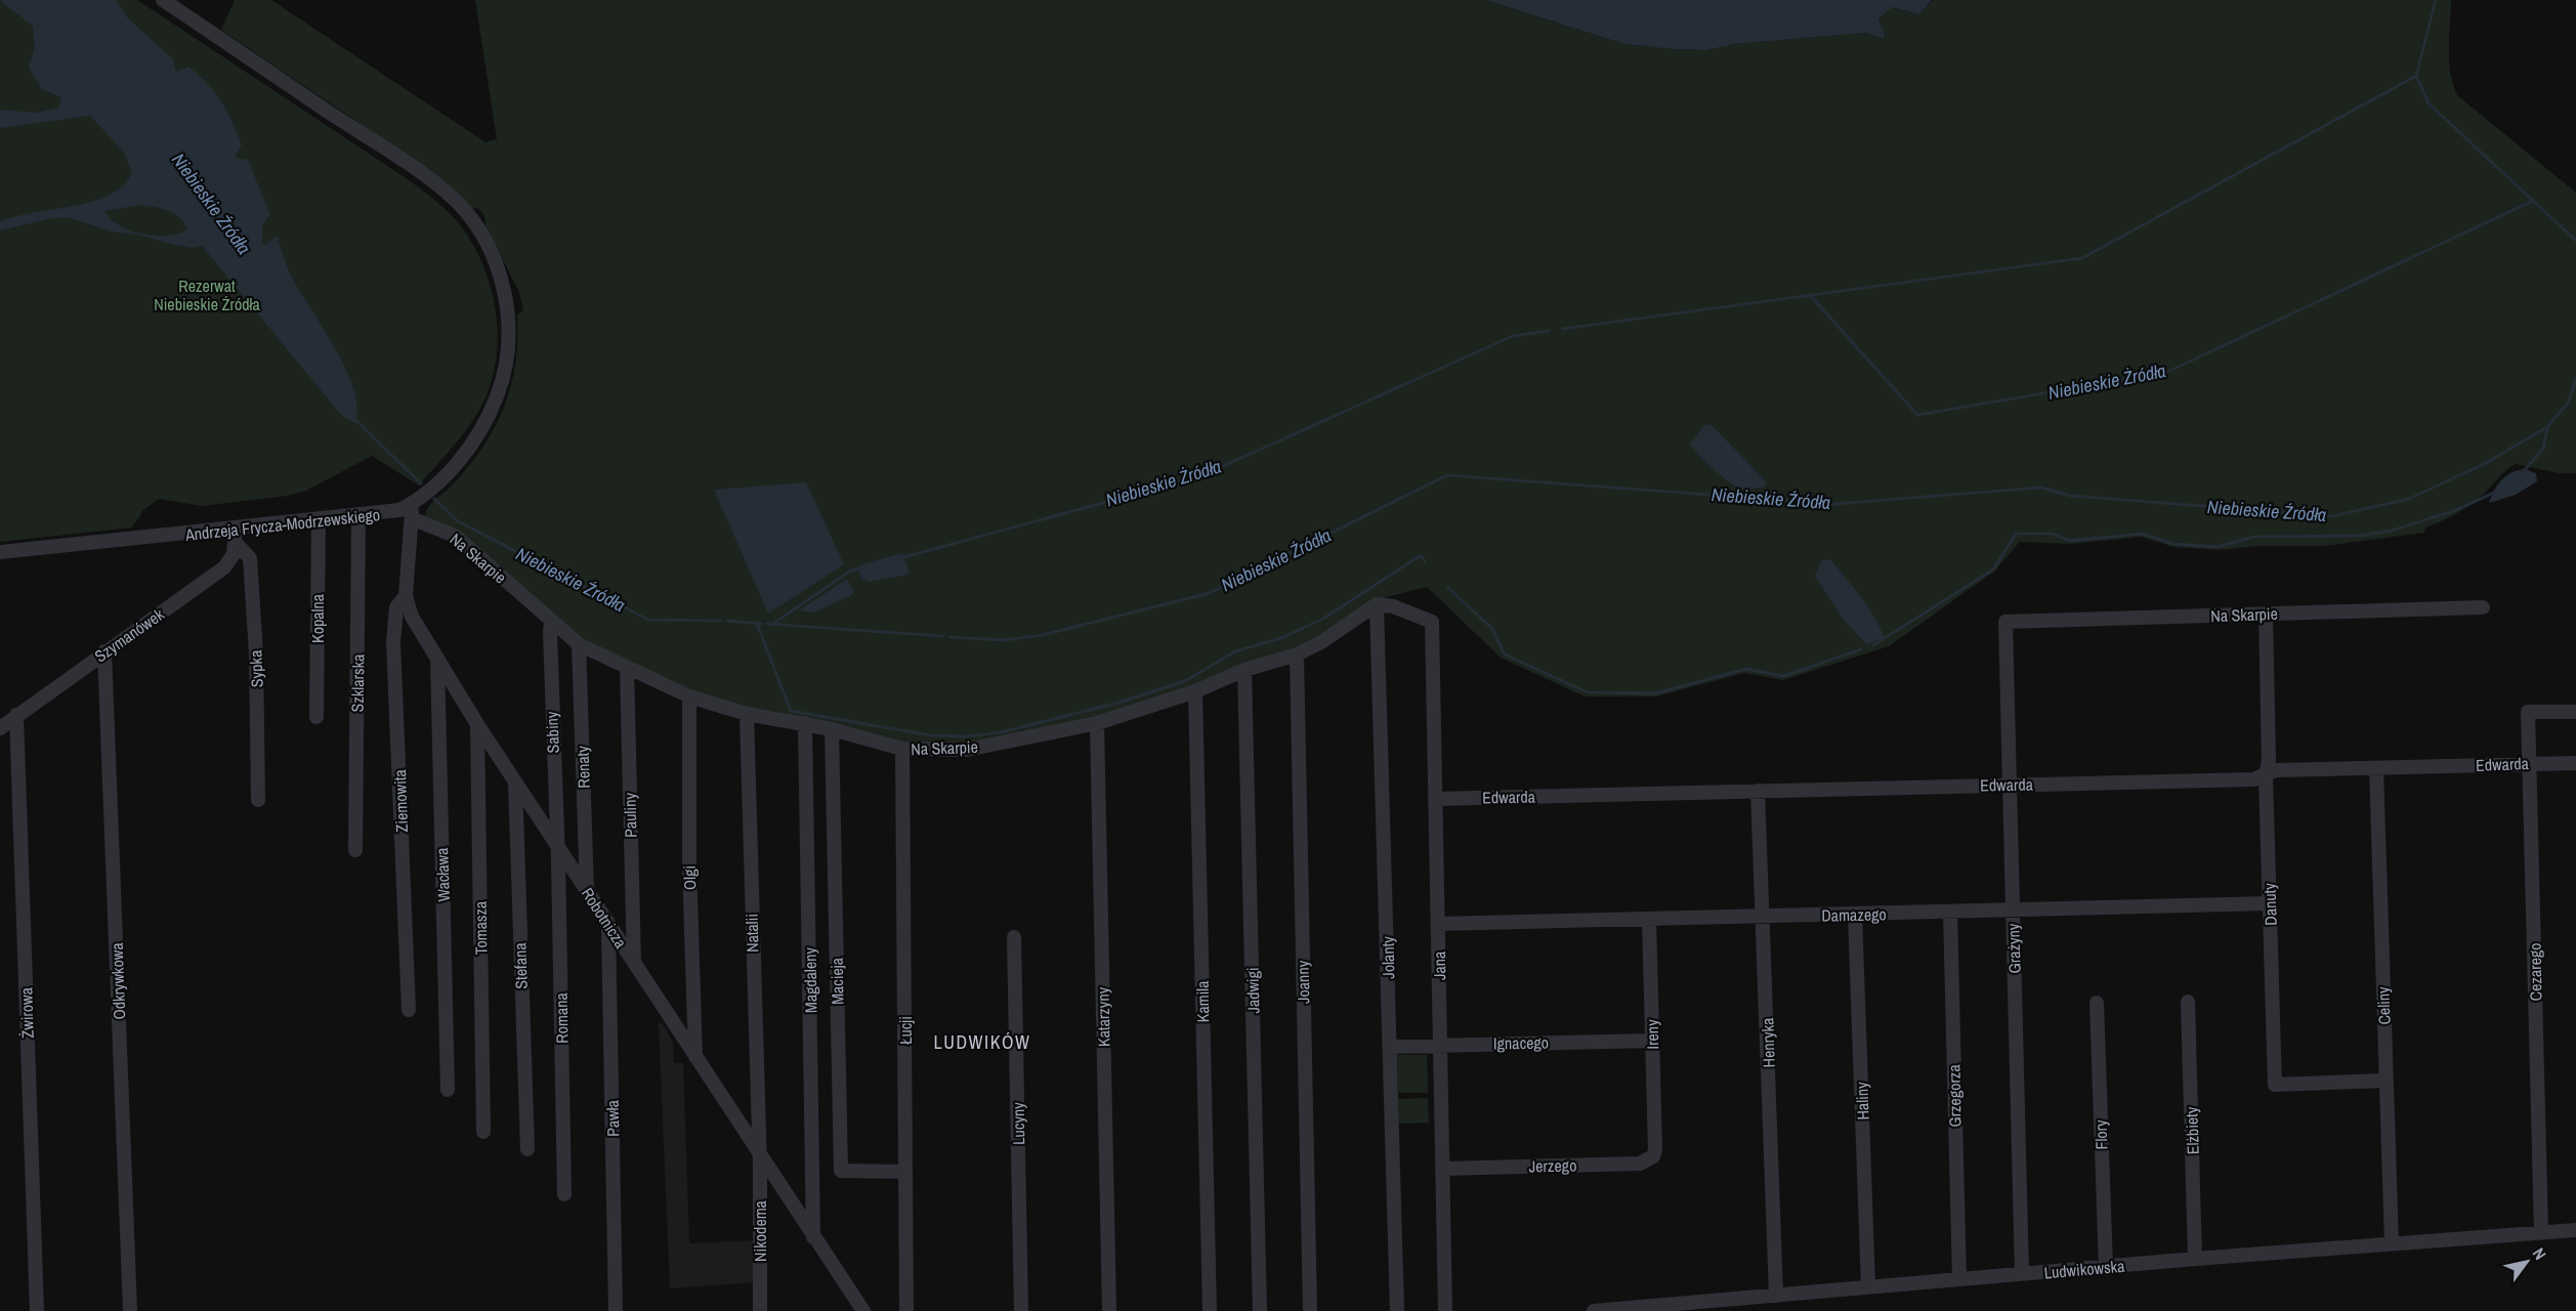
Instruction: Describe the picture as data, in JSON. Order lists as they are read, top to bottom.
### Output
{
  "streets": {
    "street": [
      "Andrzeja Frycza-Modrzewskiego",
      "Na Skarpie",
      "Kopalna",
      "Szymanówek",
      "Sypka",
      "Szklarska",
      "Sabiny",
      "Edwarda",
      "Renaty",
      "Ziemowita",
      "Pauliny",
      "Wacława",
      "Olgi",
      "Danuty",
      "Damazego",
      "Robotnicza",
      "Tomasza",
      "Natalii",
      "Grażyny",
      "Jolanty",
      "Stefana",
      "Jana",
      "Cezarego",
      "Magdaleny",
      "Odkrywkowa",
      "Macieja",
      "Joanny",
      "Jadwigi",
      "Kamila",
      "Celiny",
      "Żwirowa",
      "Katarzyny",
      "Romana",
      "Łucji",
      "Ireny",
      "Ignacego",
      "Henryka",
      "Grzegorza",
      "Haliny",
      "Pawła",
      "Lucyny",
      "Elżbiety",
      "Flory",
      "Jerzego",
      "Nikodema",
      "Ludwikowska"
    ]
  },
  "crossings": [
    ["Andrzeja Frycza-Modrzewskiego", "Kopalna"],
    ["Andrzeja Frycza-Modrzewskiego", "Szymanówek"],
    ["Andrzeja Frycza-Modrzewskiego", "Sypka"],
    ["Andrzeja Frycza-Modrzewskiego", "Szklarska"],
    ["Andrzeja Frycza-Modrzewskiego", "Robotnicza"],
    ["Na Skarpie", "Sabiny"],
    ["Na Skarpie", "Renaty"],
    ["Na Skarpie", "Pauliny"],
    ["Na Skarpie", "Olgi"],
    ["Na Skarpie", "Danuty"],
    ["Na Skarpie", "Robotnicza"],
    ["Na Skarpie", "Natalii"],
    ["Na Skarpie", "Grażyny"],
    ["Na Skarpie", "Jolanty"],
    ["Na Skarpie", "Jana"],
    ["Na Skarpie", "Magdaleny"],
    ["Na Skarpie", "Macieja"],
    ["Na Skarpie", "Joanny"],
    ["Na Skarpie", "Jadwigi"],
    ["Na Skarpie", "Kamila"],
    ["Na Skarpie", "Katarzyny"],
    ["Na Skarpie", "Łucji"],
    ["Szymanówek", "Sypka"],
    ["Szymanówek", "Odkrywkowa"],
    ["Szymanówek", "Żwirowa"],
    ["Sabiny", "Robotnicza"],
    ["Sabiny", "Romana"],
    ["Edwarda", "Danuty"],
    ["Edwarda", "Grażyny"],
    ["Edwarda", "Jana"],
    ["Edwarda", "Cezarego"],
    ["Edwarda", "Celiny"],
    ["Edwarda", "Henryka"],
    ["Renaty", "Robotnicza"],
    ["Ziemowita", "Robotnicza"],
    ["Pauliny", "Robotnicza"],
    ["Wacława", "Robotnicza"],
    ["Olgi", "Robotnicza"],
    ["Danuty", "Damazego"],
    ["Danuty", "Celiny"],
    ["Damazego", "Grażyny"],
    ["Damazego", "Jana"],
    ["Damazego", "Ireny"],
    ["Damazego", "Henryka"],
    ["Damazego", "Grzegorza"],
    ["Damazego", "Haliny"],
    ["Robotnicza", "Tomasza"],
    ["Robotnicza", "Natalii"],
    ["Robotnicza", "Stefana"],
    ["Robotnicza", "Magdaleny"],
    ["Robotnicza", "Romana"],
    ["Robotnicza", "Pawła"],
    ["Robotnicza", "Nikodema"],
    ["Natalii", "Nikodema"],
    ["Grażyny", "Ludwikowska"],
    ["Jolanty", "Jana"],
    ["Jolanty", "Ignacego"],
    ["Jana", "Ignacego"],
    ["Jana", "Jerzego"],
    ["Cezarego", "Ludwikowska"],
    ["Macieja", "Łucji"],
    ["Celiny", "Ludwikowska"],
    ["Ireny", "Ignacego"],
    ["Ireny", "Jerzego"],
    ["Henryka", "Ludwikowska"],
    ["Grzegorza", "Ludwikowska"],
    ["Haliny", "Ludwikowska"],
    ["Elżbiety", "Ludwikowska"],
    ["Flory", "Ludwikowska"]
  ],
  "districts": ["LUDWIKÓW"],
  "water": ["Niebieskie Źródła", "Niebieskie Żródła"],
  "parks": ["Rezerwat Niebieskie Źródła"],
  "north": "top right"
}
